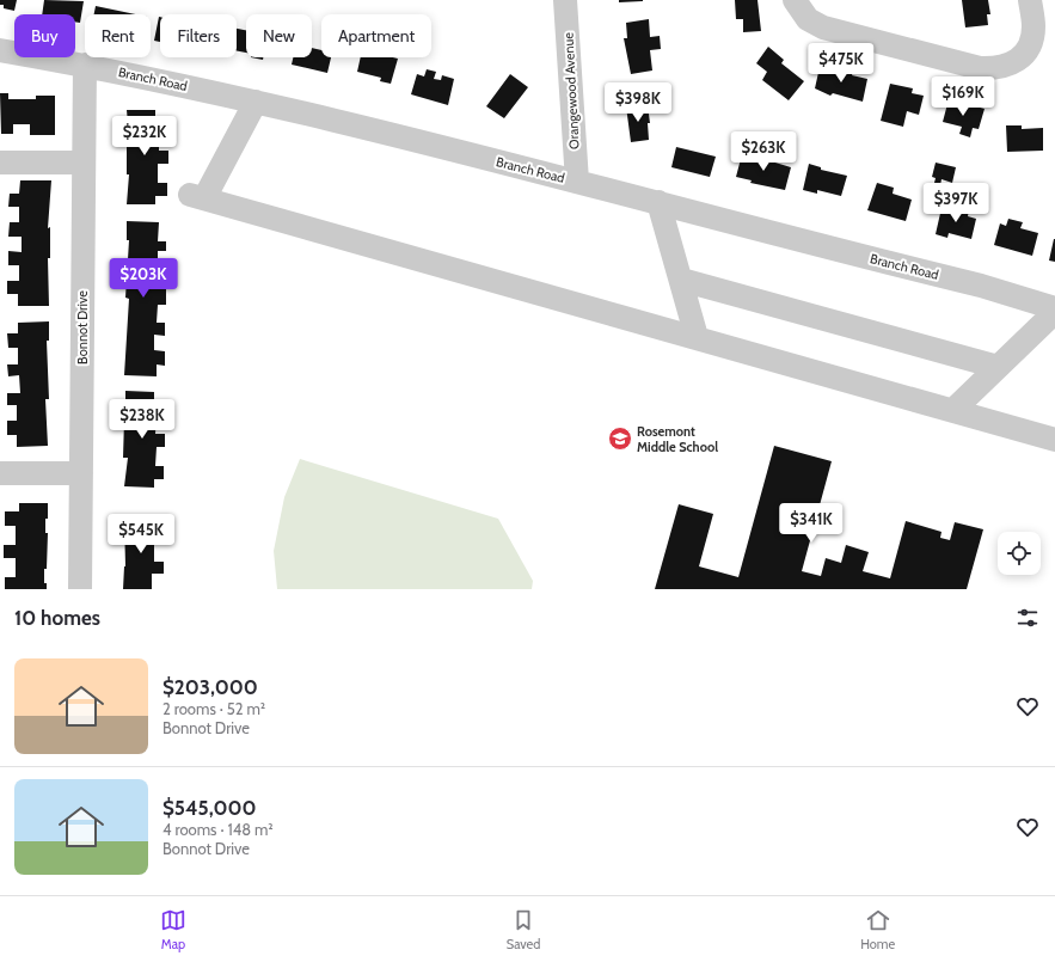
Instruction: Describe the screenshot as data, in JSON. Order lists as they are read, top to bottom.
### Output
{
  "streets": {
    "street": ["Branch Road", "Orangewood Avenue", "Bonnot Drive"]
  },
  "crossings": [
    ["Branch Road", "Orangewood Avenue"],
    ["Branch Road", "Bonnot Drive"]
  ],
  "places": {
    "school or university": ["Rosemont Middle School"]
  },
  "page": {
    "chip": [
      "Buy",
      "Rent",
      "Filters",
      "New",
      "Apartment"
    ],
    "price": [
      "$475K",
      "$169K",
      "$398K",
      "$232K",
      "$263K",
      "$397K",
      "$203K",
      "$238K",
      "$341K",
      "$545K"
    ],
    "heading": "10 homes",
    "list": [
      {
        "name": "$203,000",
        "note": "2 rooms · 52 m² · Bonnot Drive"
      },
      {
        "name": "$545,000",
        "note": "4 rooms · 148 m² · Bonnot Drive"
      }
    ],
    "tabs": ["Map", "Saved", "Home"]
  }
}
